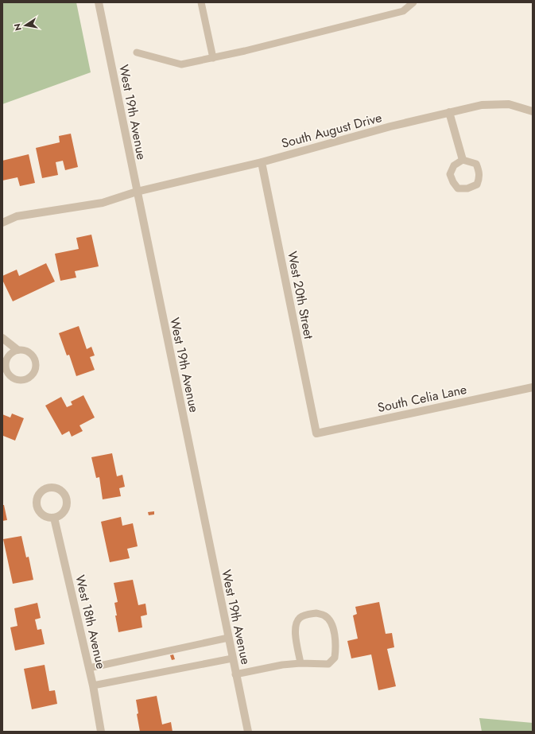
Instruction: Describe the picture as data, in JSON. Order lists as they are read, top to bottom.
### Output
{
  "streets": {
    "street": [
      "West 19th Avenue",
      "South August Drive",
      "West 20th Street",
      "South Celia Lane",
      "West 18th Avenue"
    ]
  },
  "crossings": [
    ["West 19th Avenue", "South August Drive"],
    ["South August Drive", "West 20th Street"],
    ["West 20th Street", "South Celia Lane"]
  ],
  "north": "left"
}
